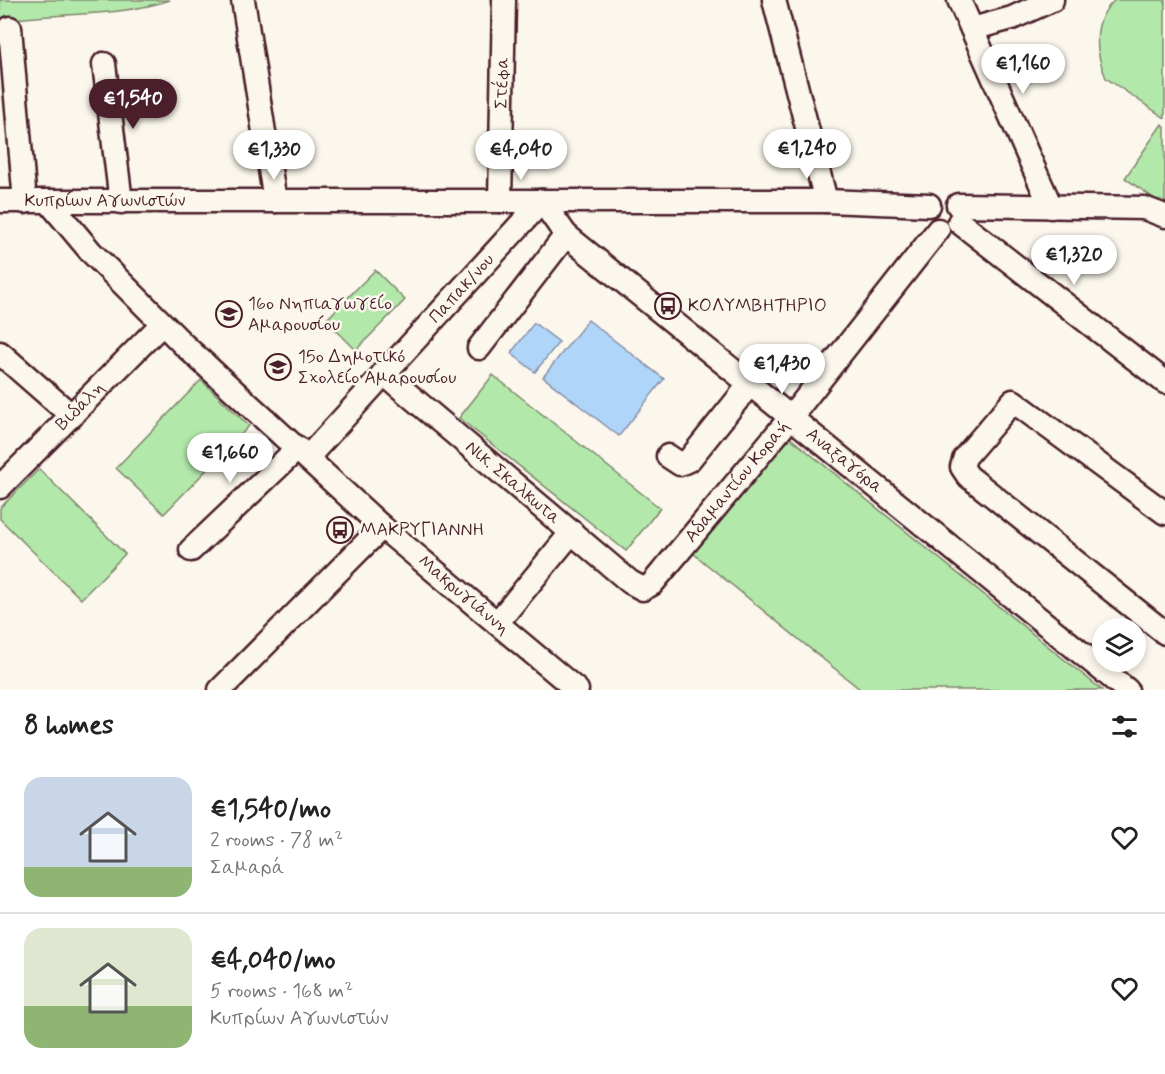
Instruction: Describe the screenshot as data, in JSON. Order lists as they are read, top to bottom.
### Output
{
  "streets": {
    "street": [
      "Στέφα",
      "Κυπρίων Αγωνιστών",
      "Παπακ/νου",
      "Βιδάλη",
      "Αναξαγόρα",
      "Νικ. Σκαλκωτα",
      "Αδαμαντίου Κοραή",
      "Μακρυγιάννη"
    ]
  },
  "crossings": [
    ["Στέφα", "Κυπρίων Αγωνιστών"],
    ["Κυπρίων Αγωνιστών", "Παπακ/νου"],
    ["Κυπρίων Αγωνιστών", "Αναξαγόρα"],
    ["Κυπρίων Αγωνιστών", "Αδαμαντίου Κοραή"],
    ["Κυπρίων Αγωνιστών", "Μακρυγιάννη"],
    ["Παπακ/νου", "Αναξαγόρα"],
    ["Παπακ/νου", "Νικ. Σκαλκωτα"],
    ["Παπακ/νου", "Μακρυγιάννη"],
    ["Βιδάλη", "Μακρυγιάννη"],
    ["Αναξαγόρα", "Αδαμαντίου Κοραή"],
    ["Νικ. Σκαλκωτα", "Αδαμαντίου Κοραή"]
  ],
  "places": {
    "bus stop": ["ΚΟΛΥΜΒΗΤΗΡΙΟ", "ΜΑΚΡΥΓΙΑΝΝΗ"],
    "school or university": ["16ο Νηπιαγωγείο Αμαρουσίου", "15ο Δημοτικό Σχολείο Αμαρουσίου"]
  },
  "page": {
    "price": [
      "€1,160",
      "€1,540",
      "€1,240",
      "€1,330",
      "€4,040",
      "€1,320",
      "€1,430",
      "€1,660"
    ],
    "heading": "8 homes",
    "list": [
      {
        "name": "€1,540/mo",
        "note": "2 rooms · 78 m² · Σαμαρά"
      },
      {
        "name": "€4,040/mo",
        "note": "5 rooms · 168 m² · Κυπρίων Αγωνιστών"
      }
    ]
  }
}
